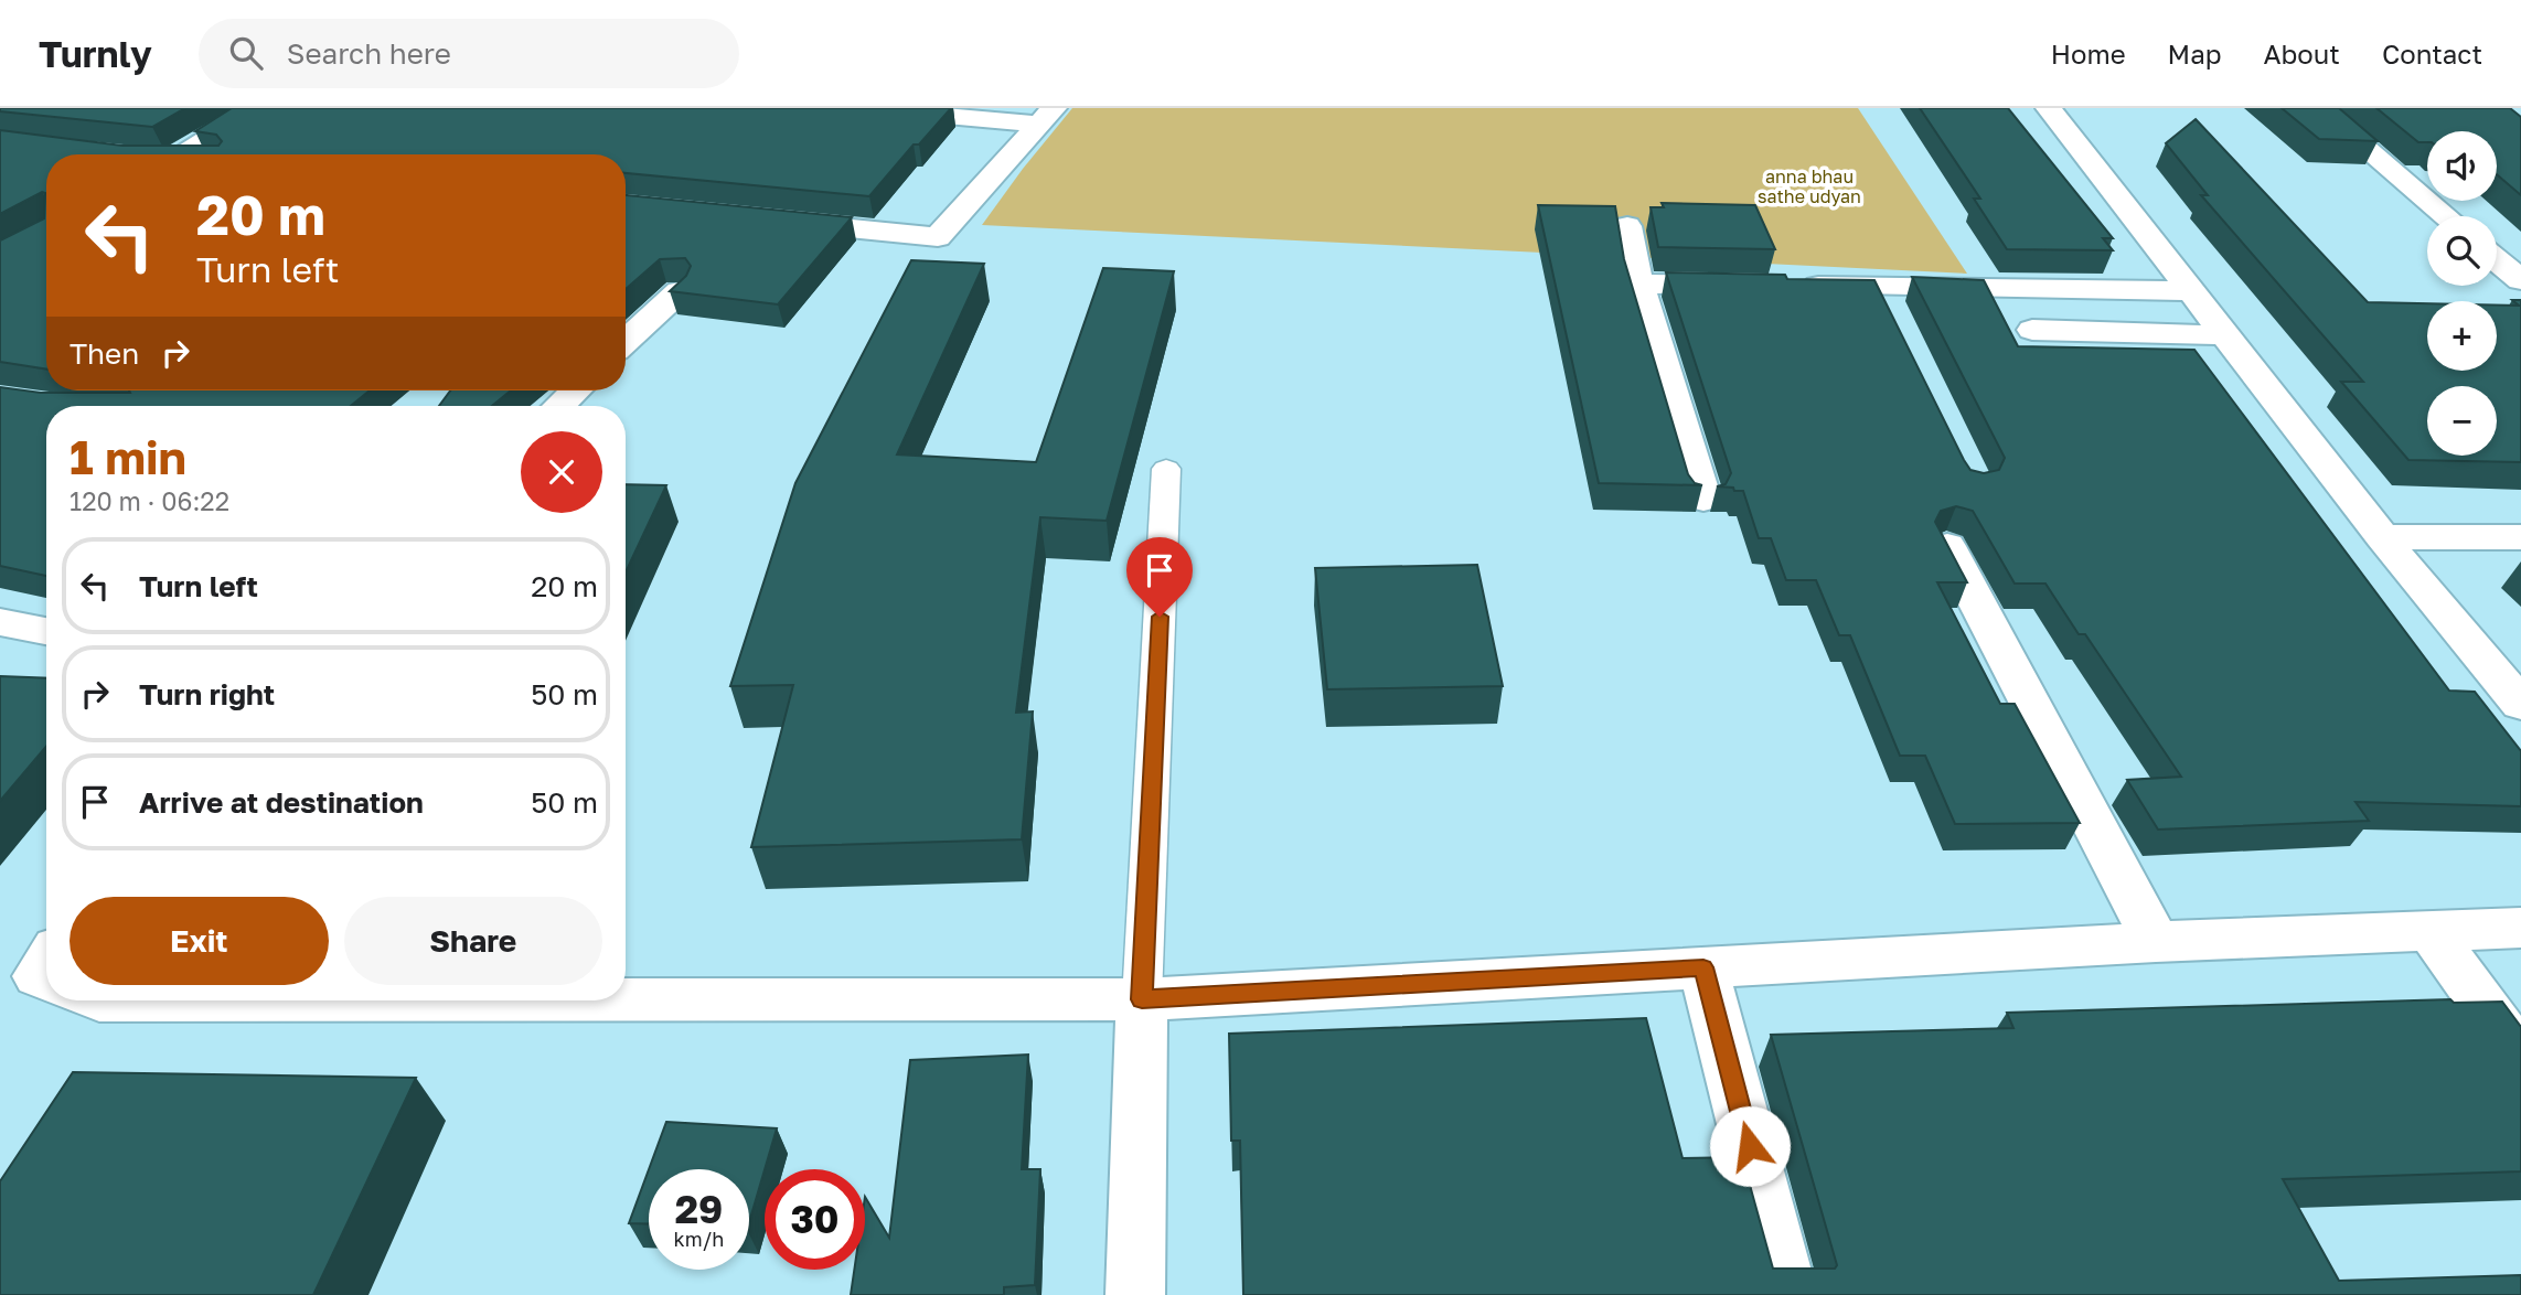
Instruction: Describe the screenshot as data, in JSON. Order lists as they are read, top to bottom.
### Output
{
  "parks": ["anna bhau sathe udyan"],
  "page": {
    "header": "Turnly",
    "search": "Search here",
    "nav": [
      "Home",
      "Map",
      "About",
      "Contact"
    ],
    "map_buttons": ["+", "−"],
    "turn": ["20 m", "Turn left"],
    "then": "Then",
    "heading": ["1 min", "120 m · 06:22"],
    "list": [
      {
        "name": "Turn left",
        "value": "20 m"
      },
      {
        "name": "Turn right",
        "value": "50 m"
      },
      {
        "name": "Arrive at destination",
        "value": "50 m"
      }
    ],
    "buttons": ["Exit", "Share"],
    "speed": "29 km/h",
    "limit": "30"
  }
}
